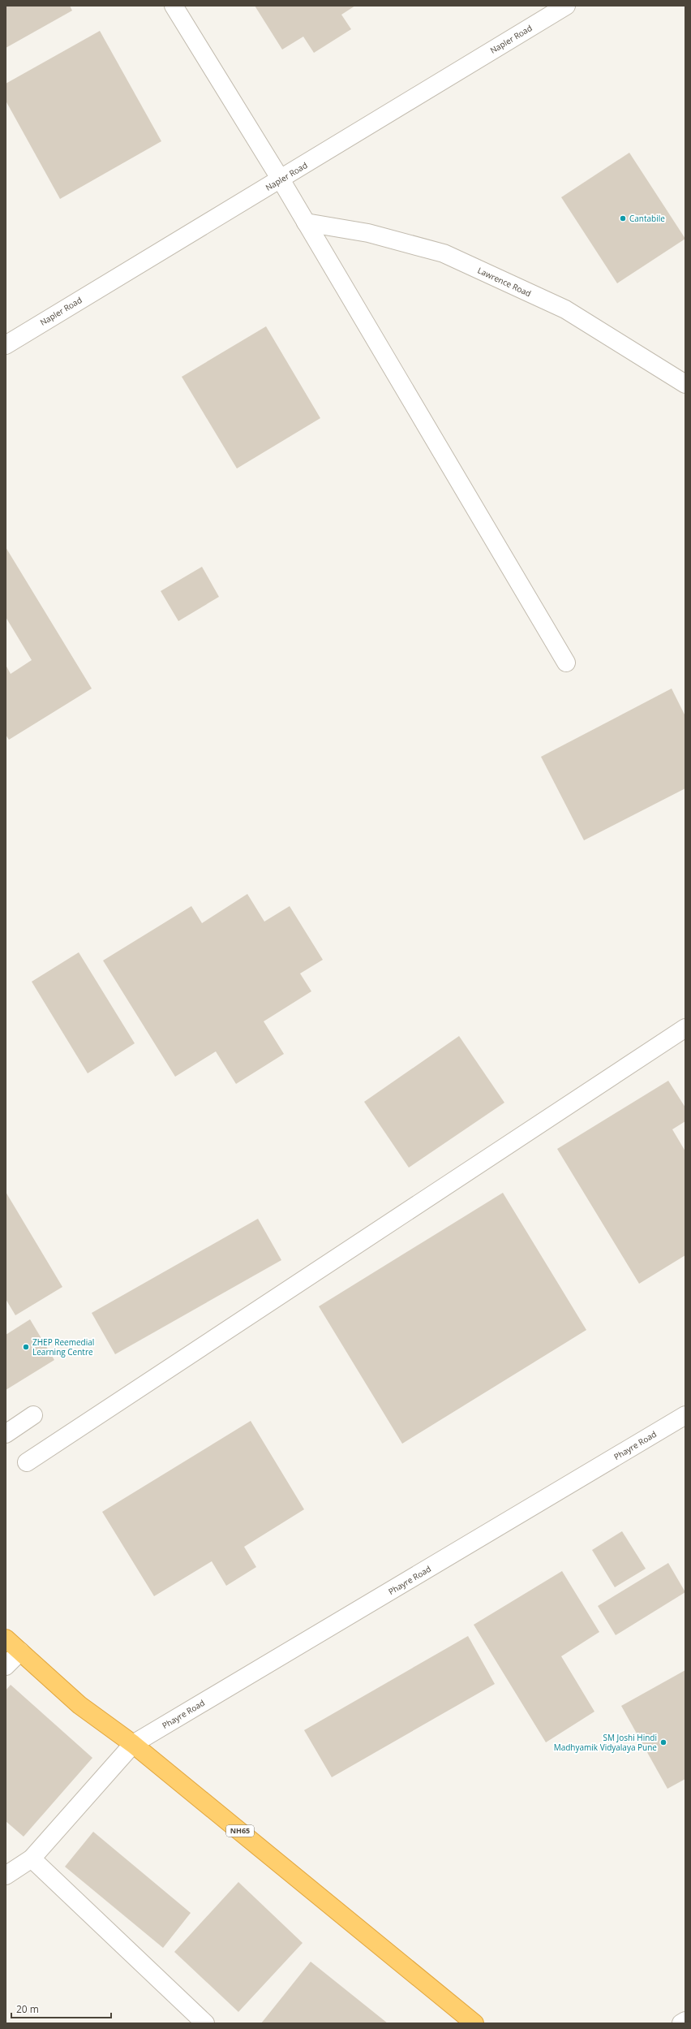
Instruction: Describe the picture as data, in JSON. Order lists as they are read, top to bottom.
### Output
{
  "streets": {
    "highway": ["NH65"],
    "street": ["Napler Road", "Lawrence Road", "Phayre Road"]
  },
  "crossings": [
    ["Phayre Road", "NH65"]
  ],
  "places": ["Cantabile", "ZHEP Reemedial Learning Centre", "SM Joshi Hindi Madhyamik Vidyalaya Pune"],
  "scale_bar": "20 m"
}
